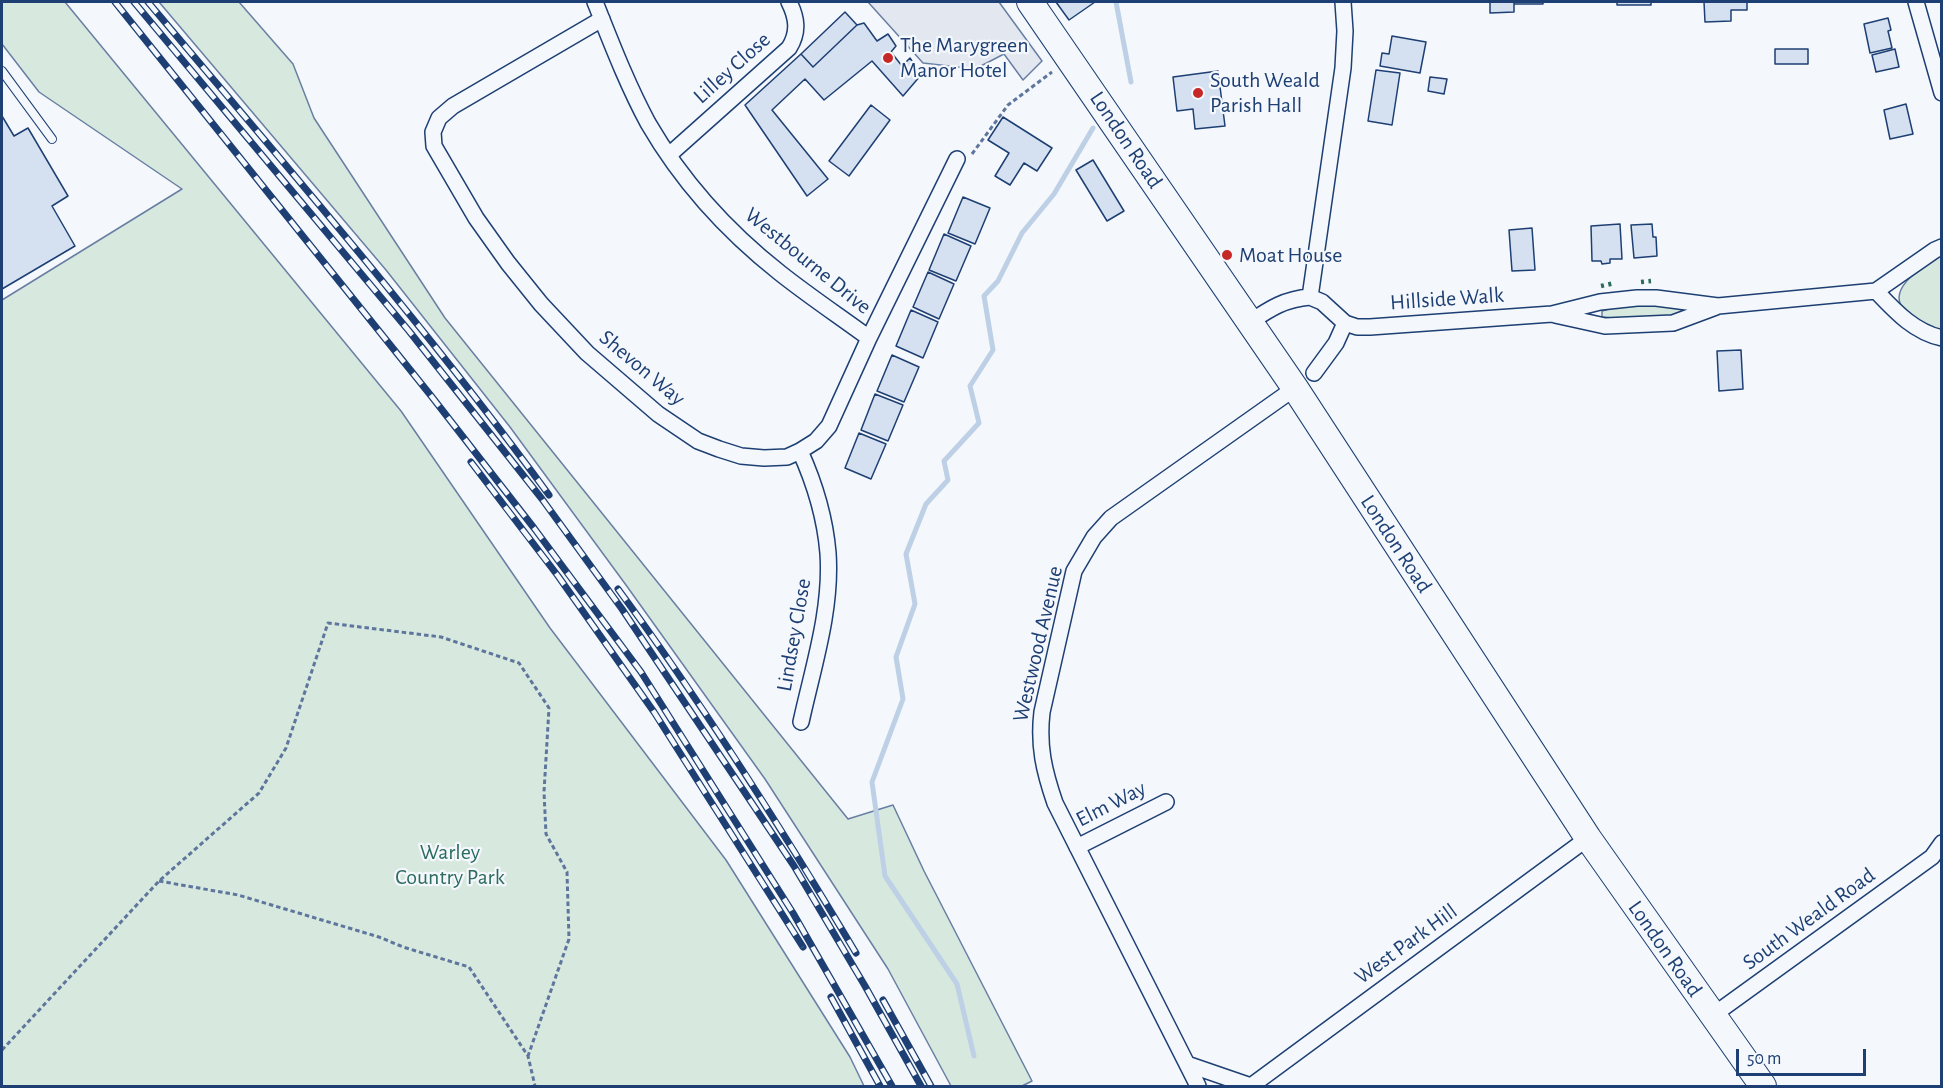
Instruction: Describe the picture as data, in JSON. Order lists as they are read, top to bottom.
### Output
{
  "streets": {
    "main road": ["London Road"],
    "street": [
      "Lilley Close",
      "Westbourne Drive",
      "Hillside Walk",
      "Shevon Way",
      "Lindsey Close",
      "Westwood Avenue",
      "Elm Way",
      "South Weald Road",
      "West Park Hill"
    ]
  },
  "crossings": [
    ["Lilley Close", "Westbourne Drive"],
    ["London Road", "Westwood Avenue"],
    ["London Road", "South Weald Road"],
    ["London Road", "West Park Hill"],
    ["Westbourne Drive", "Shevon Way"],
    ["Hillside Walk", "Westwood Avenue"],
    ["Shevon Way", "Lindsey Close"],
    ["Westwood Avenue", "Elm Way"],
    ["Westwood Avenue", "West Park Hill"]
  ],
  "parks": ["Warley Country Park"],
  "places": ["The Marygreen Manor Hotel", "South Weald Parish Hall", "Moat House"],
  "scale_bar": "50 m"
}
